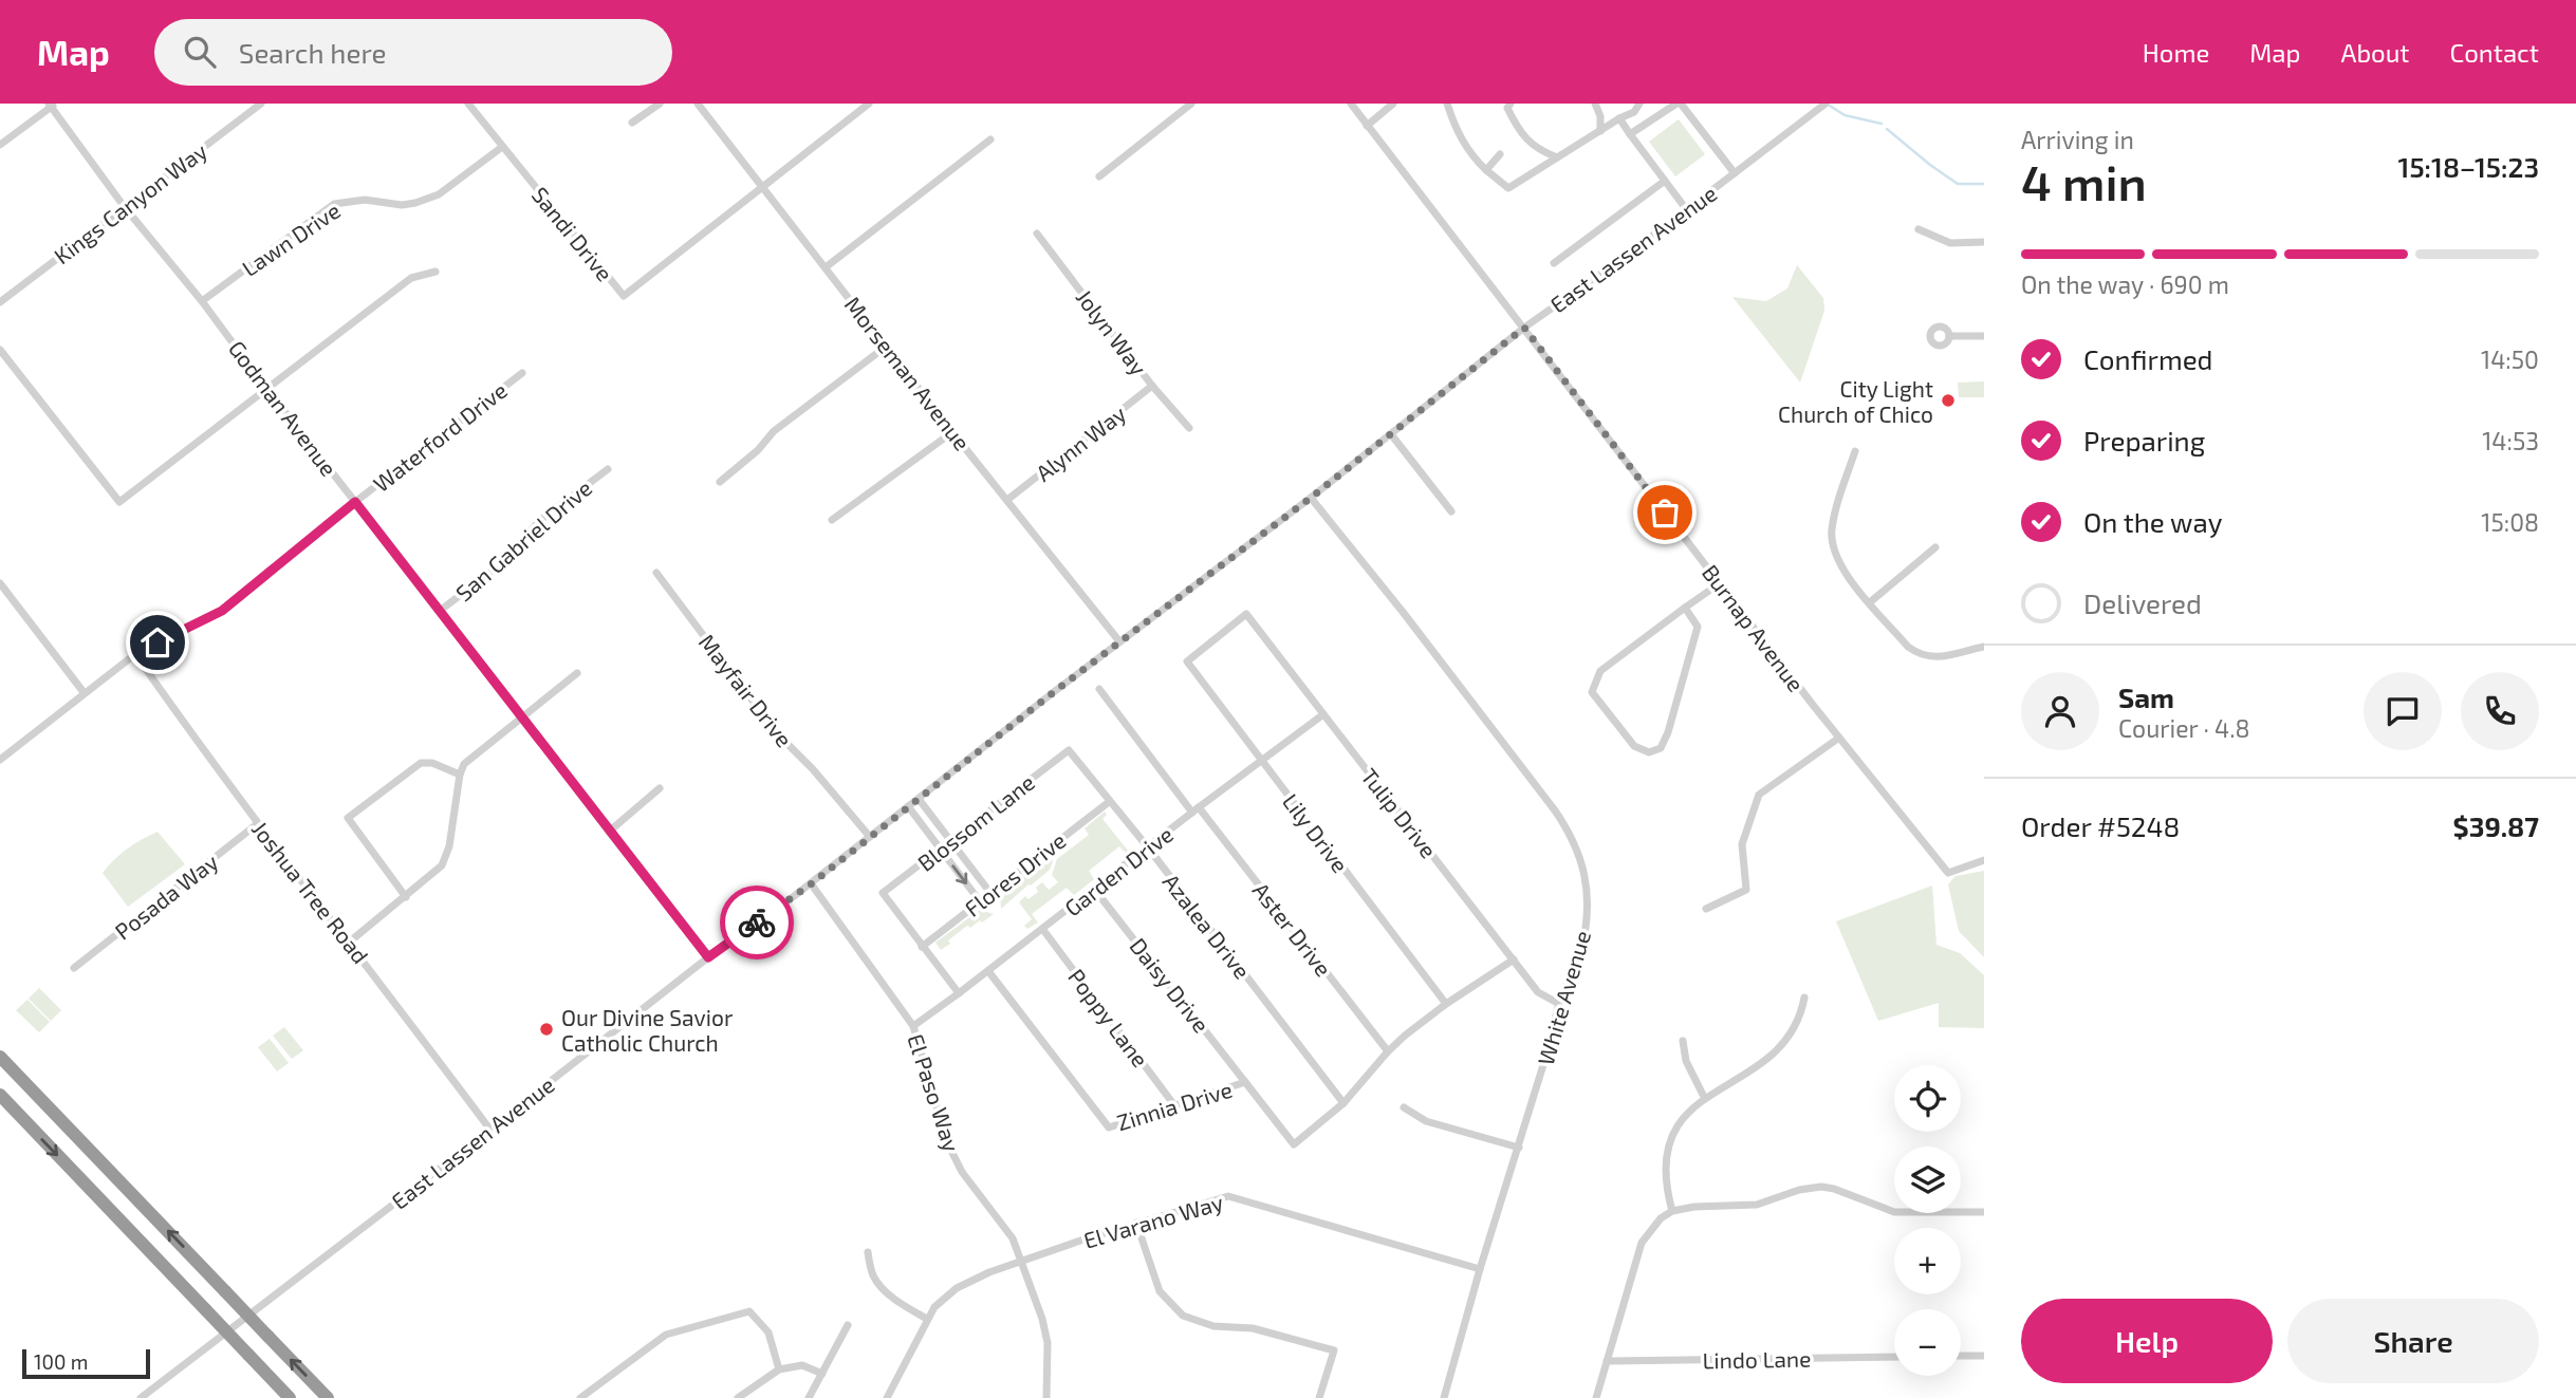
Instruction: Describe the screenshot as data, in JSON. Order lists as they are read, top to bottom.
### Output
{
  "streets": {
    "street": [
      "Kings Canyon Way",
      "Sandi Drive",
      "Lawn Drive",
      "East Lassen Avenue",
      "Jolyn Way",
      "Morseman Avenue",
      "Godman Avenue",
      "Waterford Drive",
      "Alynn Way",
      "San Gabriel Drive",
      "Burnap Avenue",
      "Mayfair Drive",
      "Tulip Drive",
      "Blossom Lane",
      "Lily Drive",
      "Garden Drive",
      "Flores Drive",
      "Joshua Tree Road",
      "Posada Way",
      "Azalea Drive",
      "Aster Drive",
      "Daisy Drive",
      "White Avenue",
      "Poppy Lane",
      "El Paso Way",
      "Zinnia Drive",
      "El Varano Way",
      "Lindo Lane"
    ]
  },
  "crossings": [
    ["Kings Canyon Way", "Godman Avenue"],
    ["Sandi Drive", "Lawn Drive"],
    ["Sandi Drive", "Morseman Avenue"],
    ["Lawn Drive", "Godman Avenue"],
    ["East Lassen Avenue", "Morseman Avenue"],
    ["East Lassen Avenue", "Godman Avenue"],
    ["East Lassen Avenue", "Burnap Avenue"],
    ["East Lassen Avenue", "Mayfair Drive"],
    ["East Lassen Avenue", "Joshua Tree Road"],
    ["East Lassen Avenue", "White Avenue"],
    ["East Lassen Avenue", "El Paso Way"],
    ["Jolyn Way", "Alynn Way"],
    ["Morseman Avenue", "Alynn Way"],
    ["Godman Avenue", "Waterford Drive"],
    ["Godman Avenue", "San Gabriel Drive"],
    ["Waterford Drive", "Joshua Tree Road"],
    ["Tulip Drive", "Lily Drive"],
    ["Tulip Drive", "Garden Drive"],
    ["Tulip Drive", "White Avenue"],
    ["Tulip Drive", "Zinnia Drive"],
    ["Blossom Lane", "Flores Drive"],
    ["Blossom Lane", "Azalea Drive"],
    ["Lily Drive", "Garden Drive"],
    ["Lily Drive", "Zinnia Drive"],
    ["Garden Drive", "Azalea Drive"],
    ["Garden Drive", "Aster Drive"],
    ["Garden Drive", "Daisy Drive"],
    ["Garden Drive", "Poppy Lane"],
    ["Garden Drive", "El Paso Way"],
    ["Garden Drive", "Zinnia Drive"],
    ["Flores Drive", "Azalea Drive"],
    ["Joshua Tree Road", "Posada Way"],
    ["Azalea Drive", "Zinnia Drive"],
    ["Aster Drive", "Zinnia Drive"],
    ["Daisy Drive", "Zinnia Drive"],
    ["White Avenue", "El Varano Way"],
    ["Poppy Lane", "Zinnia Drive"],
    ["El Paso Way", "El Varano Way"]
  ],
  "places": ["City Light Church of Chico", "Our Divine Savior Catholic Church"],
  "scale_bar": "100 m",
  "page": {
    "header": "Map",
    "search": "Search here",
    "nav": [
      "Home",
      "Map",
      "About",
      "Contact"
    ],
    "heading": ["4 min", "Arriving in", "15:18–15:23"],
    "panel": [
      "Sam",
      "Courier · 4.8",
      "Order #5248",
      "$39.87"
    ],
    "bar": "On the way · 690 m",
    "list": [
      ["Confirmed", "14:50"],
      ["Preparing", "14:53"],
      ["On the way", "15:08"],
      "Delivered"
    ],
    "map_buttons": ["+", "−"],
    "buttons": ["Help", "Share"],
    "scale": "100 m"
  }
}
